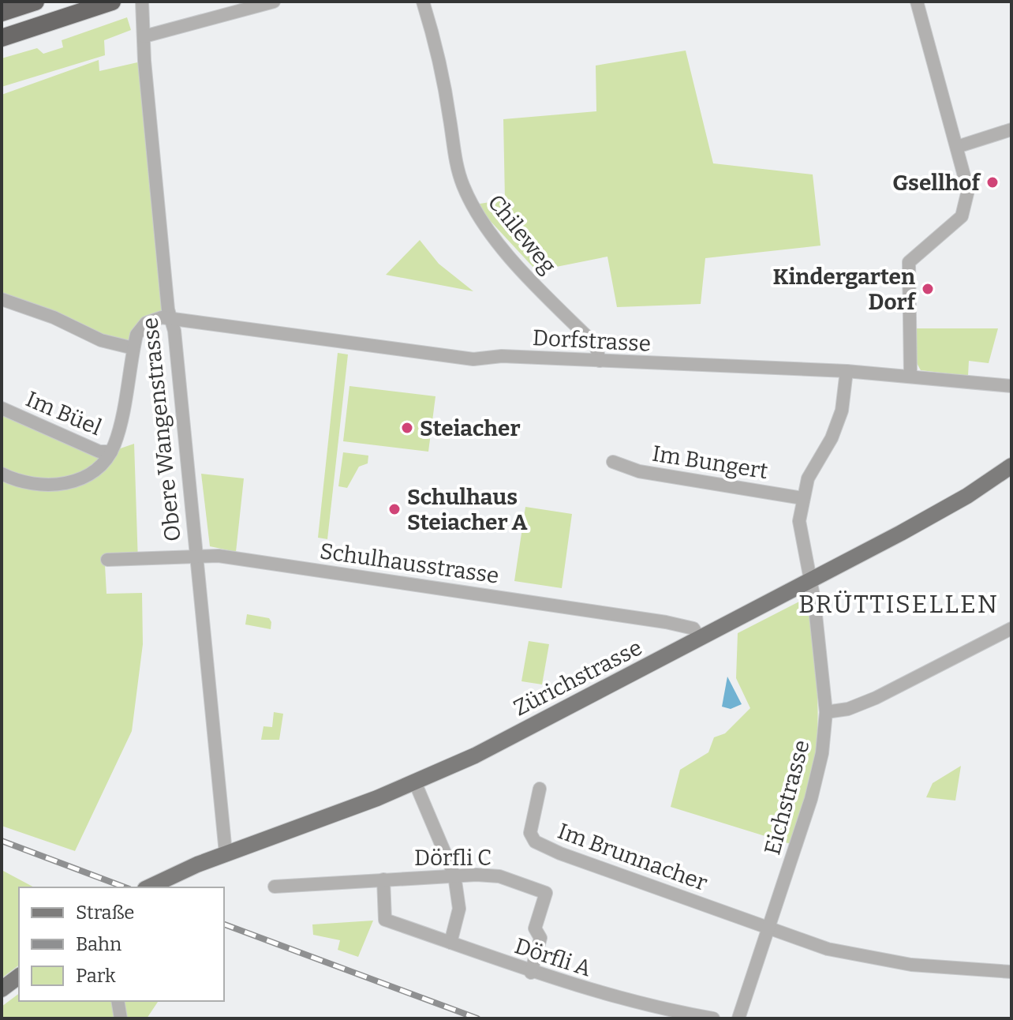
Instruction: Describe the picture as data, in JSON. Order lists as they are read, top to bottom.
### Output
{
  "streets": {
    "main road": ["Zürichstrasse"],
    "street": [
      "Chileweg",
      "Dorfstrasse",
      "Im Büel",
      "Obere Wangenstrasse",
      "Im Bungert",
      "Schulhausstrasse",
      "Eichstrasse",
      "Im Brunnacher",
      "Dörfli C",
      "Dörfli A"
    ]
  },
  "crossings": [
    ["Chileweg", "Dorfstrasse"],
    ["Dorfstrasse", "Obere Wangenstrasse"],
    ["Dorfstrasse", "Eichstrasse"],
    ["Obere Wangenstrasse", "Schulhausstrasse"],
    ["Obere Wangenstrasse", "Zürichstrasse"],
    ["Im Bungert", "Eichstrasse"],
    ["Schulhausstrasse", "Zürichstrasse"],
    ["Zürichstrasse", "Eichstrasse"],
    ["Eichstrasse", "Im Brunnacher"],
    ["Dörfli C", "Dörfli A"]
  ],
  "districts": ["BRÜTTISELLEN"],
  "places": [
    "Gsellhof",
    "Kindergarten Dorf",
    "Steiacher",
    "Schulhaus Steiacher A"
  ],
  "legend": ["Straße", "Bahn", "Park"]
}
